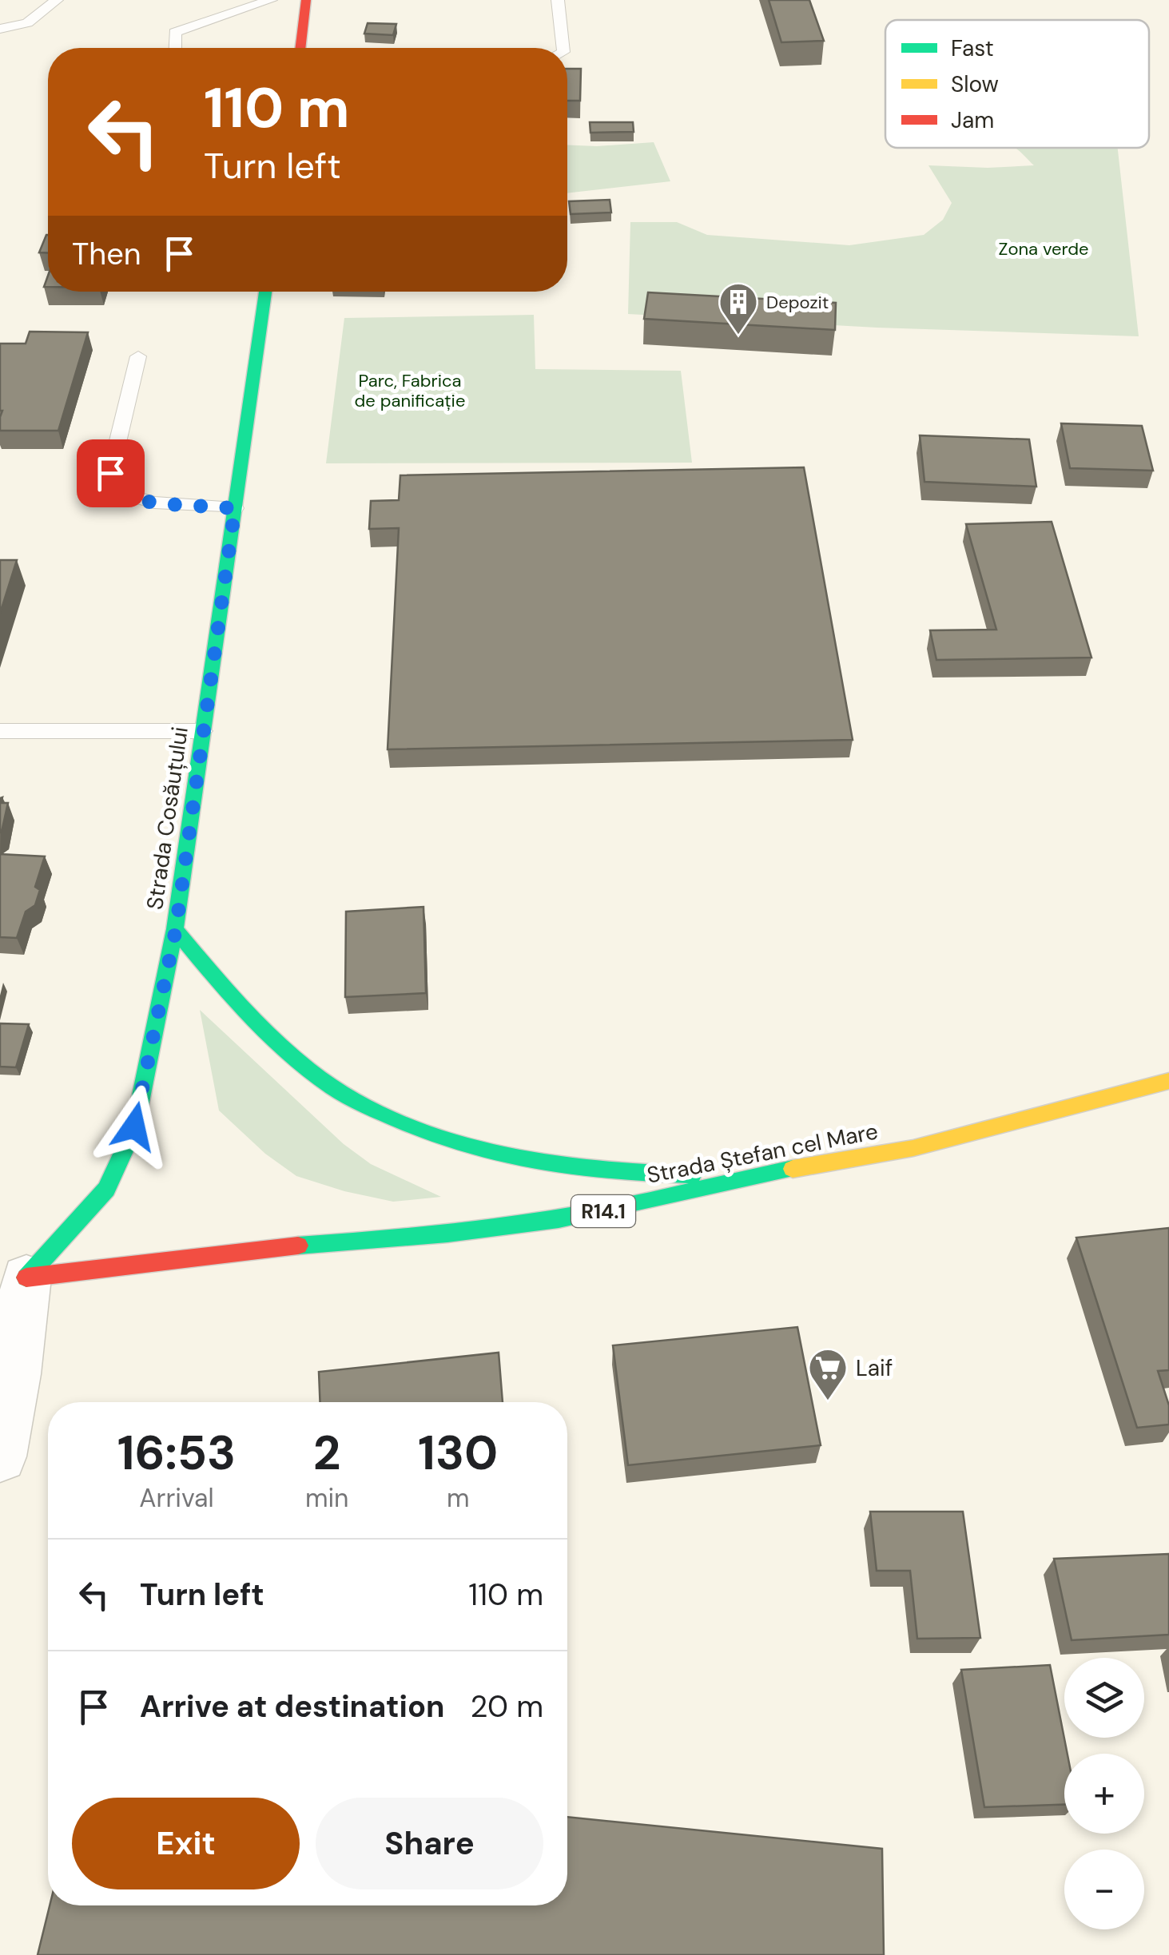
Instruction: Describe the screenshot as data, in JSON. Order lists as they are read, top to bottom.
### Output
{
  "streets": {
    "main road": ["Strada Cosăuțului", "Strada Ștefan cel Mare", "R14.1"]
  },
  "crossings": [
    ["Strada Cosăuțului", "Strada Ștefan cel Mare"],
    ["Strada Cosăuțului", "R14.1"],
    ["Strada Ștefan cel Mare", "R14.1"]
  ],
  "parks": ["Zona verde", "Parc, Fabrica de panificație"],
  "places": {
    "building": ["Depozit"],
    "supermarket": ["Laif"]
  },
  "legend": ["Fast", "Slow", "Jam"],
  "page": {
    "turn": ["110 m", "Turn left"],
    "then": "Then",
    "eta": [
      "16:53",
      "Arrival",
      "2",
      "min",
      "130",
      "m"
    ],
    "list": [
      {
        "name": "Turn left",
        "value": "110 m"
      },
      {
        "name": "Arrive at destination",
        "value": "20 m"
      }
    ],
    "map_buttons": ["+", "−"],
    "buttons": ["Exit", "Share"]
  }
}
